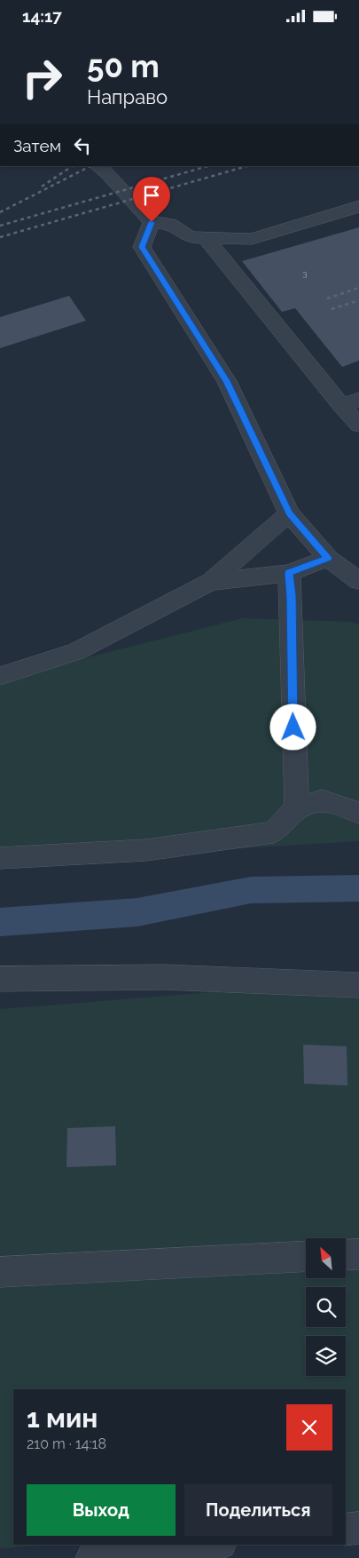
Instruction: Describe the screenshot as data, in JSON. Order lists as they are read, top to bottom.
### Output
{
  "house_numbers": ["3"],
  "north": "top left",
  "page": {
    "status": "14:17",
    "turn": ["50 m", "Направо"],
    "then": "Затем",
    "heading": ["1 мин", "210 m · 14:18"],
    "buttons": ["Выход", "Поделиться"]
  }
}
